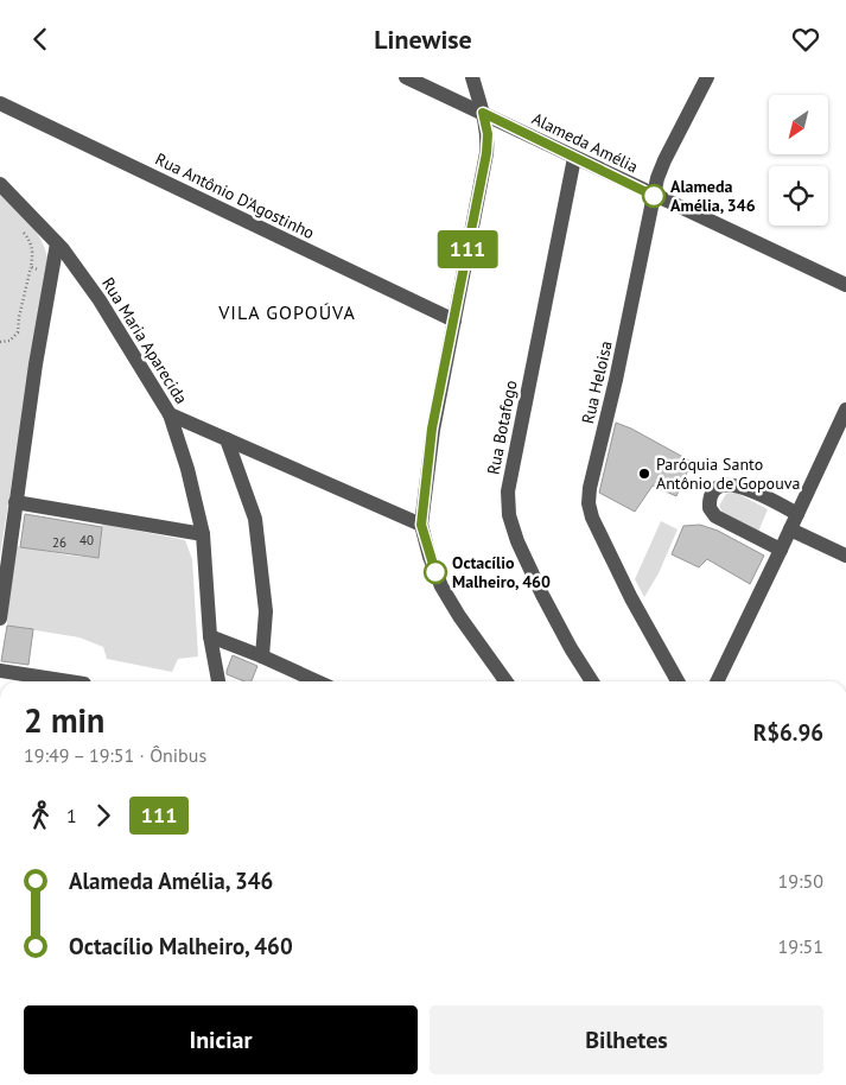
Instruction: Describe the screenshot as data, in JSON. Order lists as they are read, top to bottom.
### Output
{
  "streets": {
    "street": [
      "Alameda Amélia",
      "Rua Antônio D'Agostinho",
      "Rua Maria Aparecida",
      "Rua Heloisa",
      "Rua Botafogo"
    ]
  },
  "crossings": [
    ["Alameda Amélia", "Rua Heloisa"],
    ["Alameda Amélia", "Rua Botafogo"]
  ],
  "districts": ["VILA GOPOÚVA"],
  "places": ["Alameda Amélia, 346", "Paróquia Santo Antônio de Gopouva", "Octacílio Malheiro, 460"],
  "lines": ["bus line 111"],
  "house_numbers": ["40", "26"],
  "north": "bottom left",
  "page": {
    "header": "Linewise",
    "on_map": "111",
    "heading": ["2 min", "19:49 – 19:51 · Ônibus", "R$6.96"],
    "legs": ["1", "111"],
    "list": [
      {
        "name": "Alameda Amélia, 346",
        "value": "19:50"
      },
      {
        "name": "Octacílio Malheiro, 460",
        "value": "19:51"
      }
    ],
    "buttons": ["Iniciar", "Bilhetes"]
  }
}
